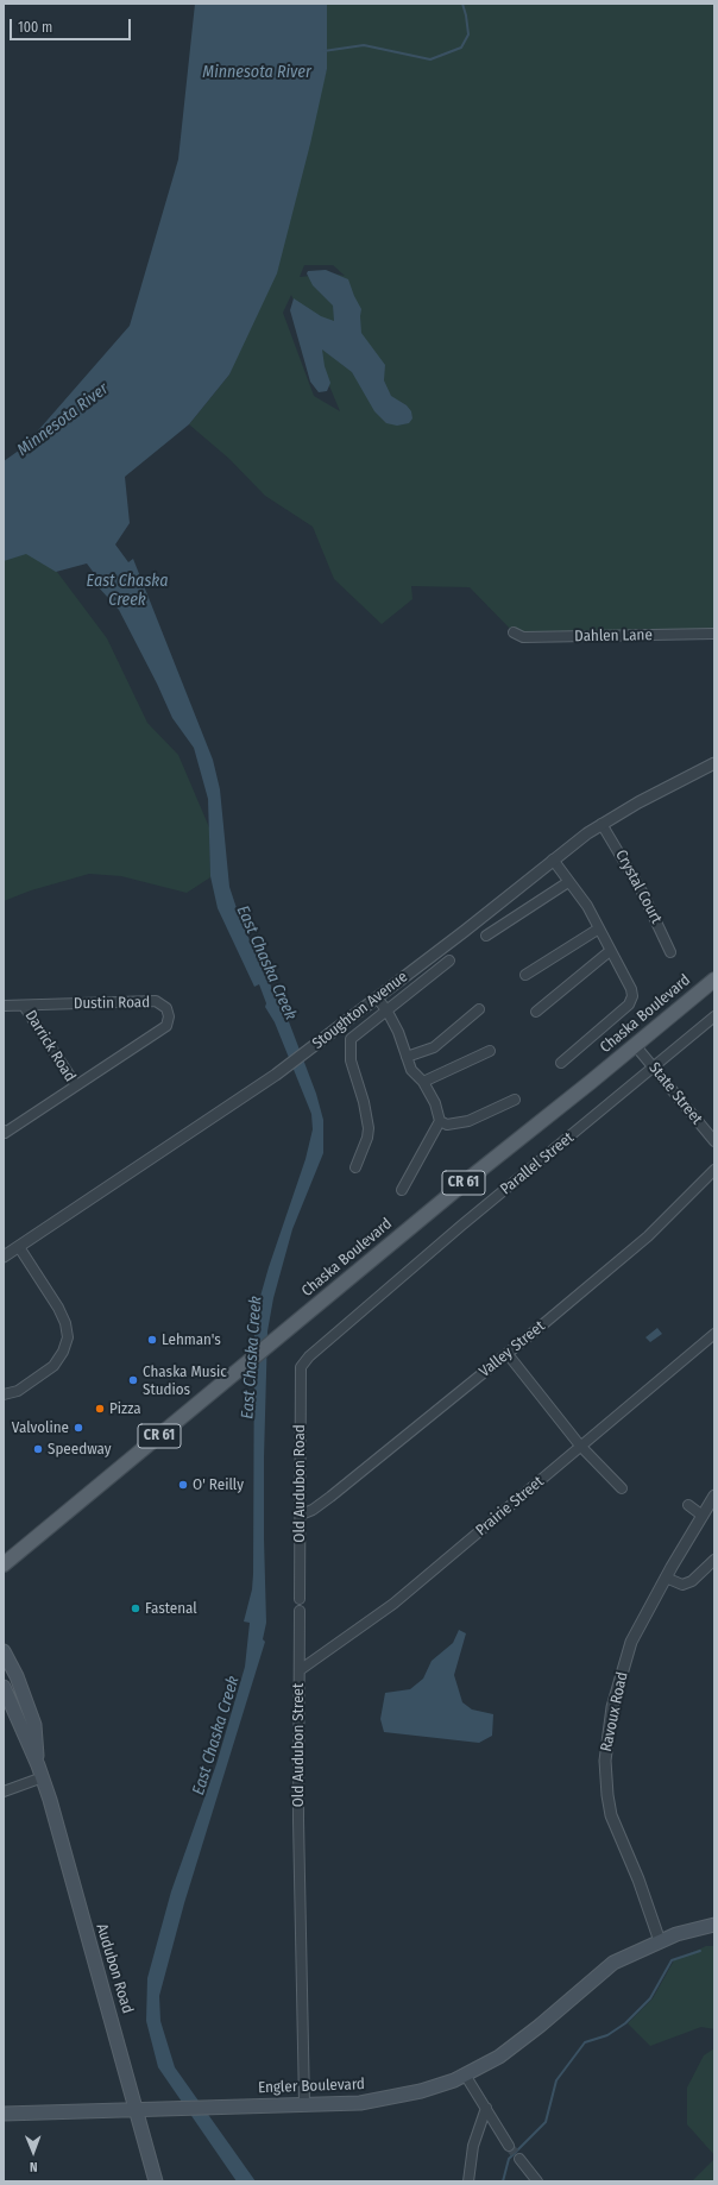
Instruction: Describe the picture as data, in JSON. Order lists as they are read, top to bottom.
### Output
{
  "streets": {
    "main road": [
      "Chaska Boulevard",
      "CR 61",
      "Audubon Road",
      "Engler Boulevard"
    ],
    "street": [
      "Dahlen Lane",
      "Crystal Court",
      "Dustin Road",
      "Stoughton Avenue",
      "Darrick Road",
      "State Street",
      "Parallel Street",
      "Valley Street",
      "Old Audubon Road",
      "Prairie Street",
      "Ravoux Road",
      "Old Audubon Street"
    ]
  },
  "crossings": [
    ["Crystal Court", "Stoughton Avenue"],
    ["Dustin Road", "Darrick Road"],
    ["Chaska Boulevard", "State Street"],
    ["State Street", "Parallel Street"],
    ["Parallel Street", "Old Audubon Road"],
    ["Valley Street", "Old Audubon Road"],
    ["Prairie Street", "Old Audubon Street"],
    ["Ravoux Road", "Engler Boulevard"],
    ["Old Audubon Street", "Engler Boulevard"],
    ["Audubon Road", "Engler Boulevard"]
  ],
  "water": ["Minnesota River", "East Chaska Creek"],
  "places": [
    "Lehman's",
    "Chaska Music Studios",
    "Pizza",
    "Valvoline",
    "Speedway",
    "O' Reilly",
    "Fastenal"
  ],
  "scale_bar": "100 m",
  "north": "bottom"
}
